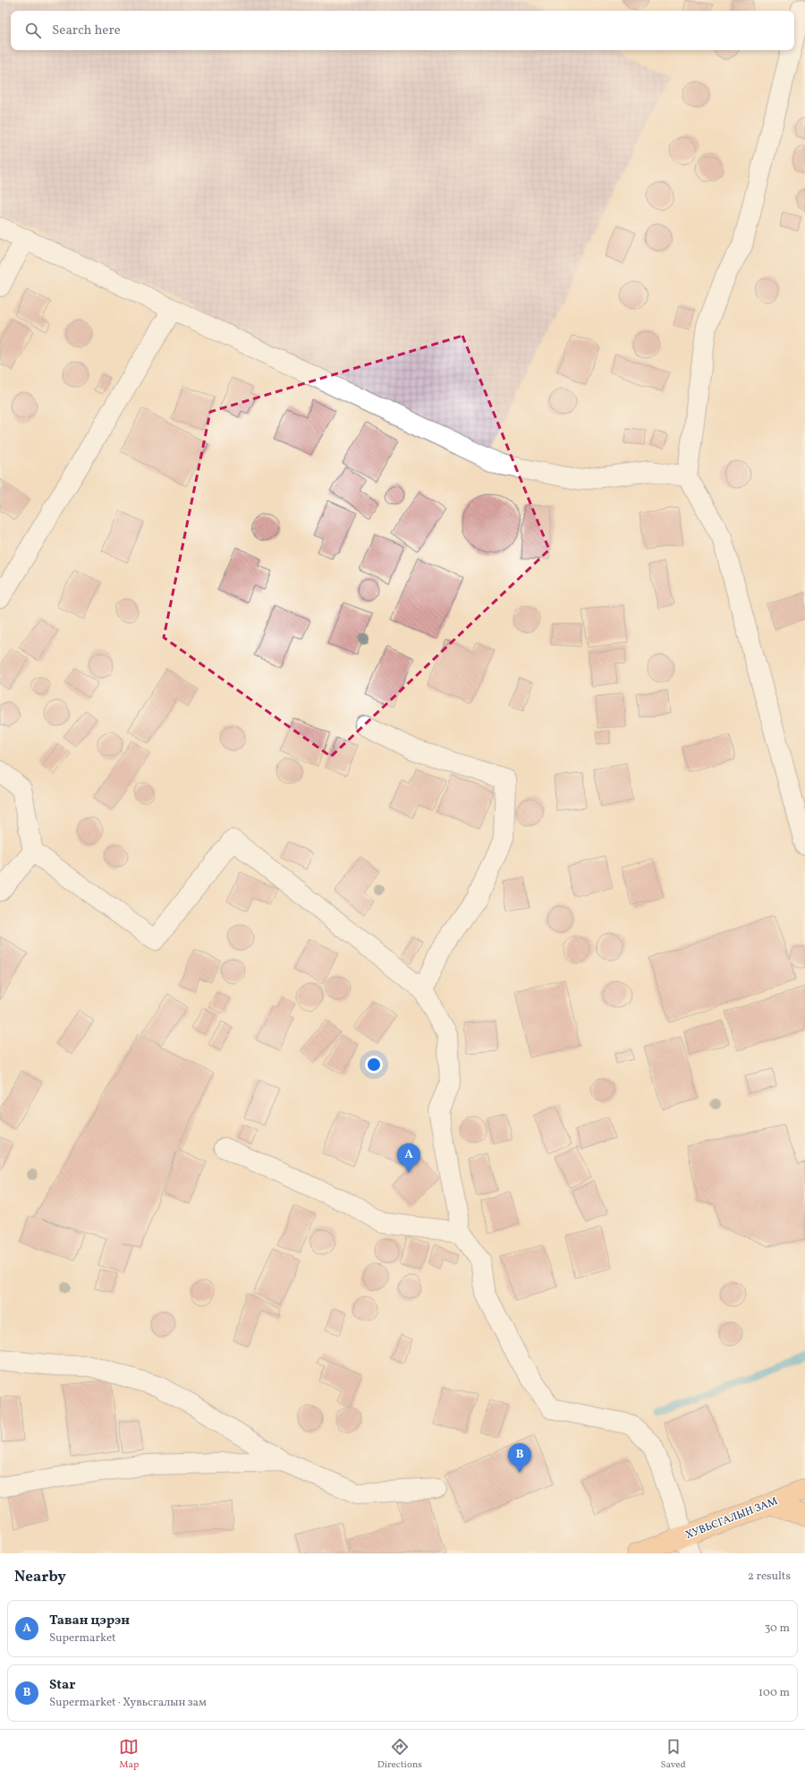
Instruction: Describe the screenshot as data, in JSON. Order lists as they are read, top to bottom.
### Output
{
  "streets": {
    "main road": ["ХУВЬСГАЛЫН ЗАМ"]
  },
  "page": {
    "search": "Search here",
    "pins": ["A", "B"],
    "heading": ["Nearby", "2 results"],
    "list": [
      {
        "mark": "A",
        "name": "Таван цэрэн",
        "note": "Supermarket",
        "value": "30 m"
      },
      {
        "mark": "B",
        "name": "Star",
        "note": "Supermarket · Хувьсгалын зам",
        "value": "100 m"
      }
    ],
    "nav": ["Map", "Directions", "Saved"]
  }
}
